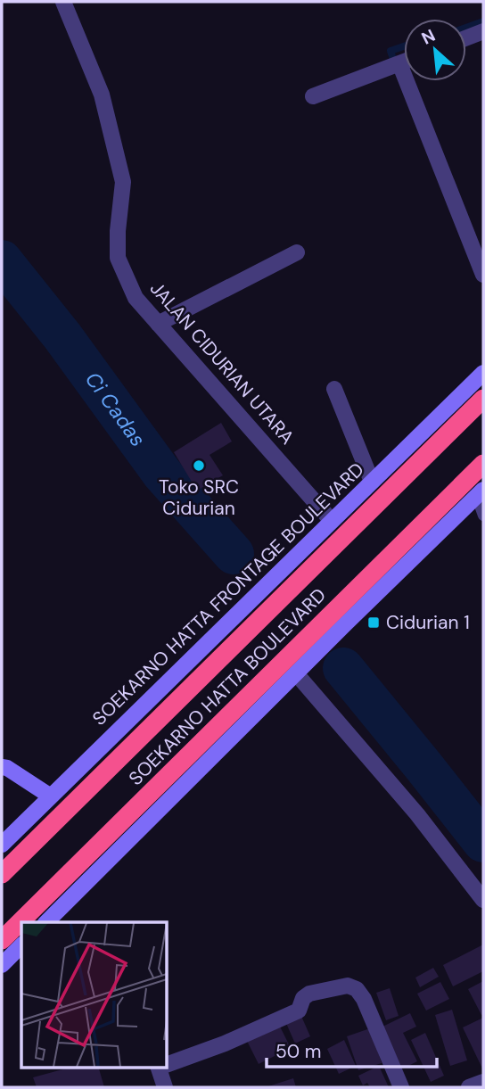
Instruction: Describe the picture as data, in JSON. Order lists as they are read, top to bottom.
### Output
{
  "streets": {
    "highway": ["SOEKARNO HATTA BOULEVARD"],
    "main road": ["SOEKARNO HATTA FRONTAGE BOULEVARD"],
    "street": ["JALAN CIDURIAN UTARA"]
  },
  "crossings": [
    ["JALAN CIDURIAN UTARA", "SOEKARNO HATTA FRONTAGE BOULEVARD"],
    ["SOEKARNO HATTA FRONTAGE BOULEVARD", "SOEKARNO HATTA BOULEVARD"]
  ],
  "water": ["Ci Cadas"],
  "places": {
    "other": ["Toko SRC Cidurian"],
    "transit": ["Cidurian 1"]
  },
  "scale_bar": "50 m",
  "north": "top left"
}
